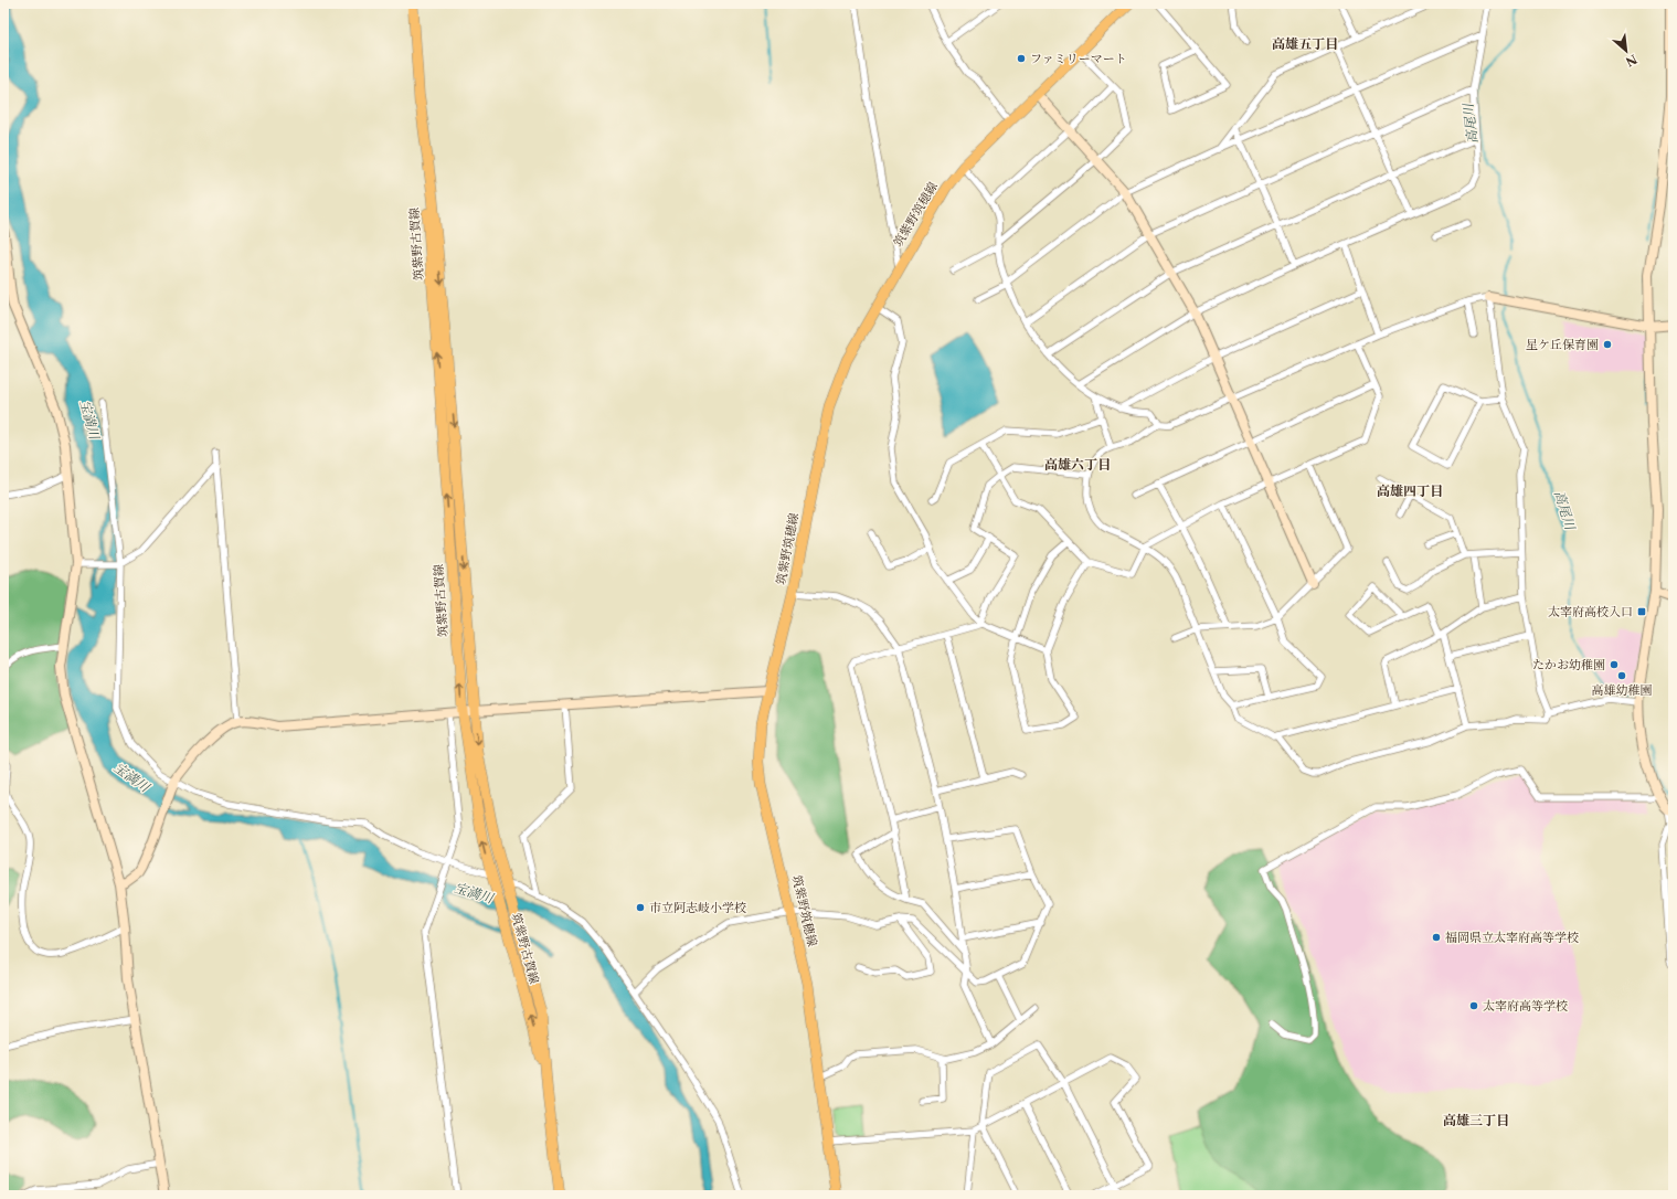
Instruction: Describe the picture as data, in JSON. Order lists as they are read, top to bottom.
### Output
{
  "streets": {
    "main road": ["筑紫野筑穂線", "筑紫野古賀線"]
  },
  "districts": [
    "高雄五丁目",
    "高雄六丁目",
    "高雄四丁目",
    "高雄三丁目"
  ],
  "water": ["高尾川", "宝満川"],
  "places": {
    "other": [
      "ファミリーマート",
      "星ケ丘保育園",
      "たかお幼稚園",
      "高雄幼稚園",
      "市立阿志岐小学校",
      "福岡県立太宰府高等学校",
      "太宰府高等学校"
    ],
    "transit": ["太宰府高校入口"]
  },
  "north": "bottom right"
}
